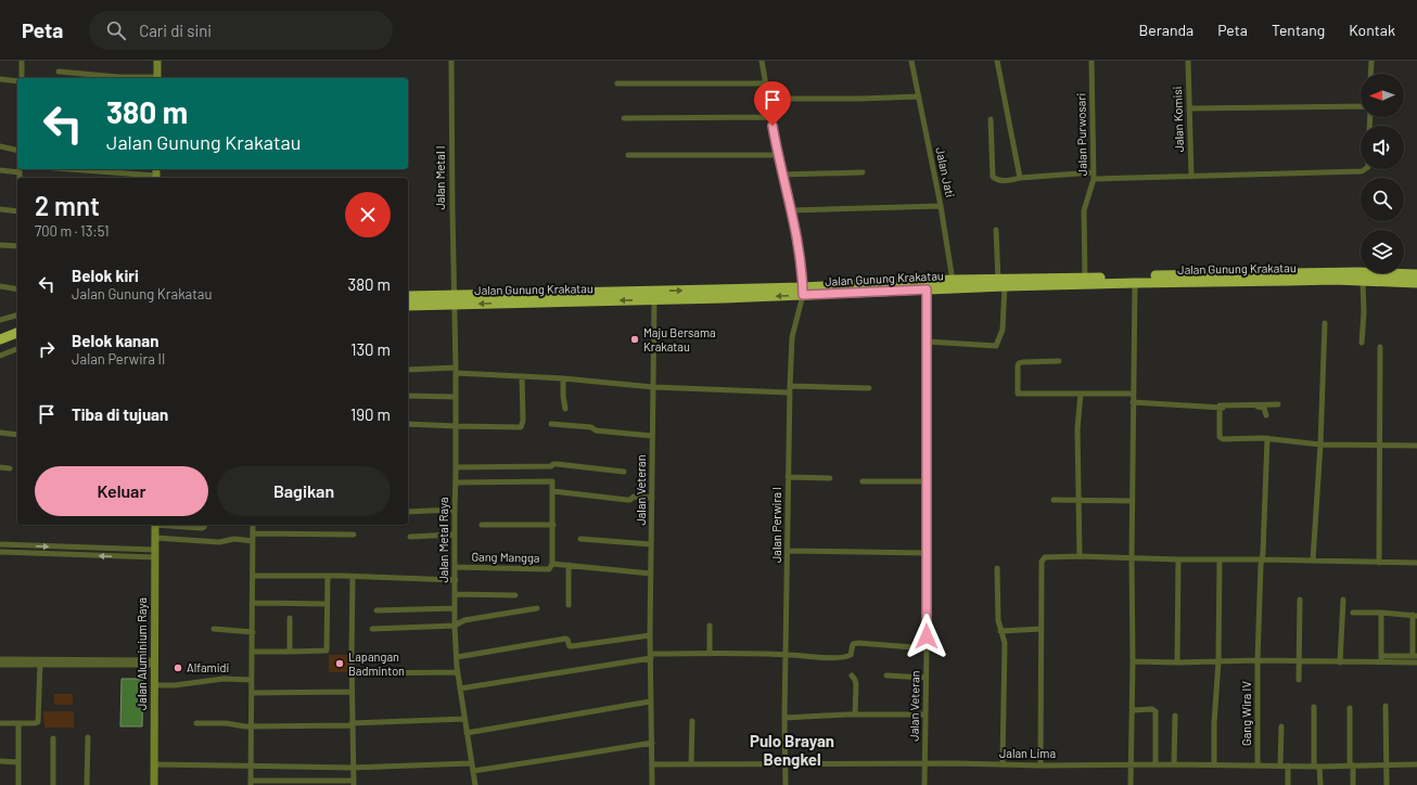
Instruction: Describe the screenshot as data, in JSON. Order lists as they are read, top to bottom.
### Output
{
  "streets": {
    "highway": ["Jalan Gunung Krakatau"],
    "main road": ["Jalan Aluminium Raya"],
    "street": [
      "Jalan Komisi",
      "Jalan Purwosari",
      "Jalan Jati",
      "Jalan Metal I",
      "Jalan Veteran",
      "Jalan Perwira I",
      "Jalan Metal Raya",
      "Gang Mangga",
      "Gang Wira IV",
      "Jalan Lima"
    ]
  },
  "crossings": [
    ["Jalan Purwosari", "Jalan Gunung Krakatau"],
    ["Jalan Jati", "Jalan Gunung Krakatau"],
    ["Jalan Metal I", "Jalan Gunung Krakatau"],
    ["Jalan Metal I", "Jalan Metal Raya"],
    ["Jalan Gunung Krakatau", "Jalan Veteran"],
    ["Jalan Gunung Krakatau", "Jalan Perwira I"],
    ["Jalan Gunung Krakatau", "Jalan Metal Raya"],
    ["Jalan Veteran", "Jalan Lima"],
    ["Jalan Perwira I", "Jalan Lima"],
    ["Jalan Metal Raya", "Gang Mangga"],
    ["Gang Wira IV", "Jalan Lima"]
  ],
  "districts": ["Pulo Brayan Bengkel"],
  "places": ["Maju Bersama Krakatau", "Lapangan Badminton", "Alfamidi"],
  "north": "left",
  "page": {
    "header": "Peta",
    "search": "Cari di sini",
    "nav": [
      "Beranda",
      "Peta",
      "Tentang",
      "Kontak"
    ],
    "turn": ["380 m", "Jalan Gunung Krakatau"],
    "heading": ["2 mnt", "700 m · 13:51"],
    "list": [
      {
        "name": "Belok kiri",
        "note": "Jalan Gunung Krakatau",
        "value": "380 m"
      },
      {
        "name": "Belok kanan",
        "note": "Jalan Perwira II",
        "value": "130 m"
      },
      {
        "name": "Tiba di tujuan",
        "value": "190 m"
      }
    ],
    "buttons": ["Keluar", "Bagikan"]
  }
}
